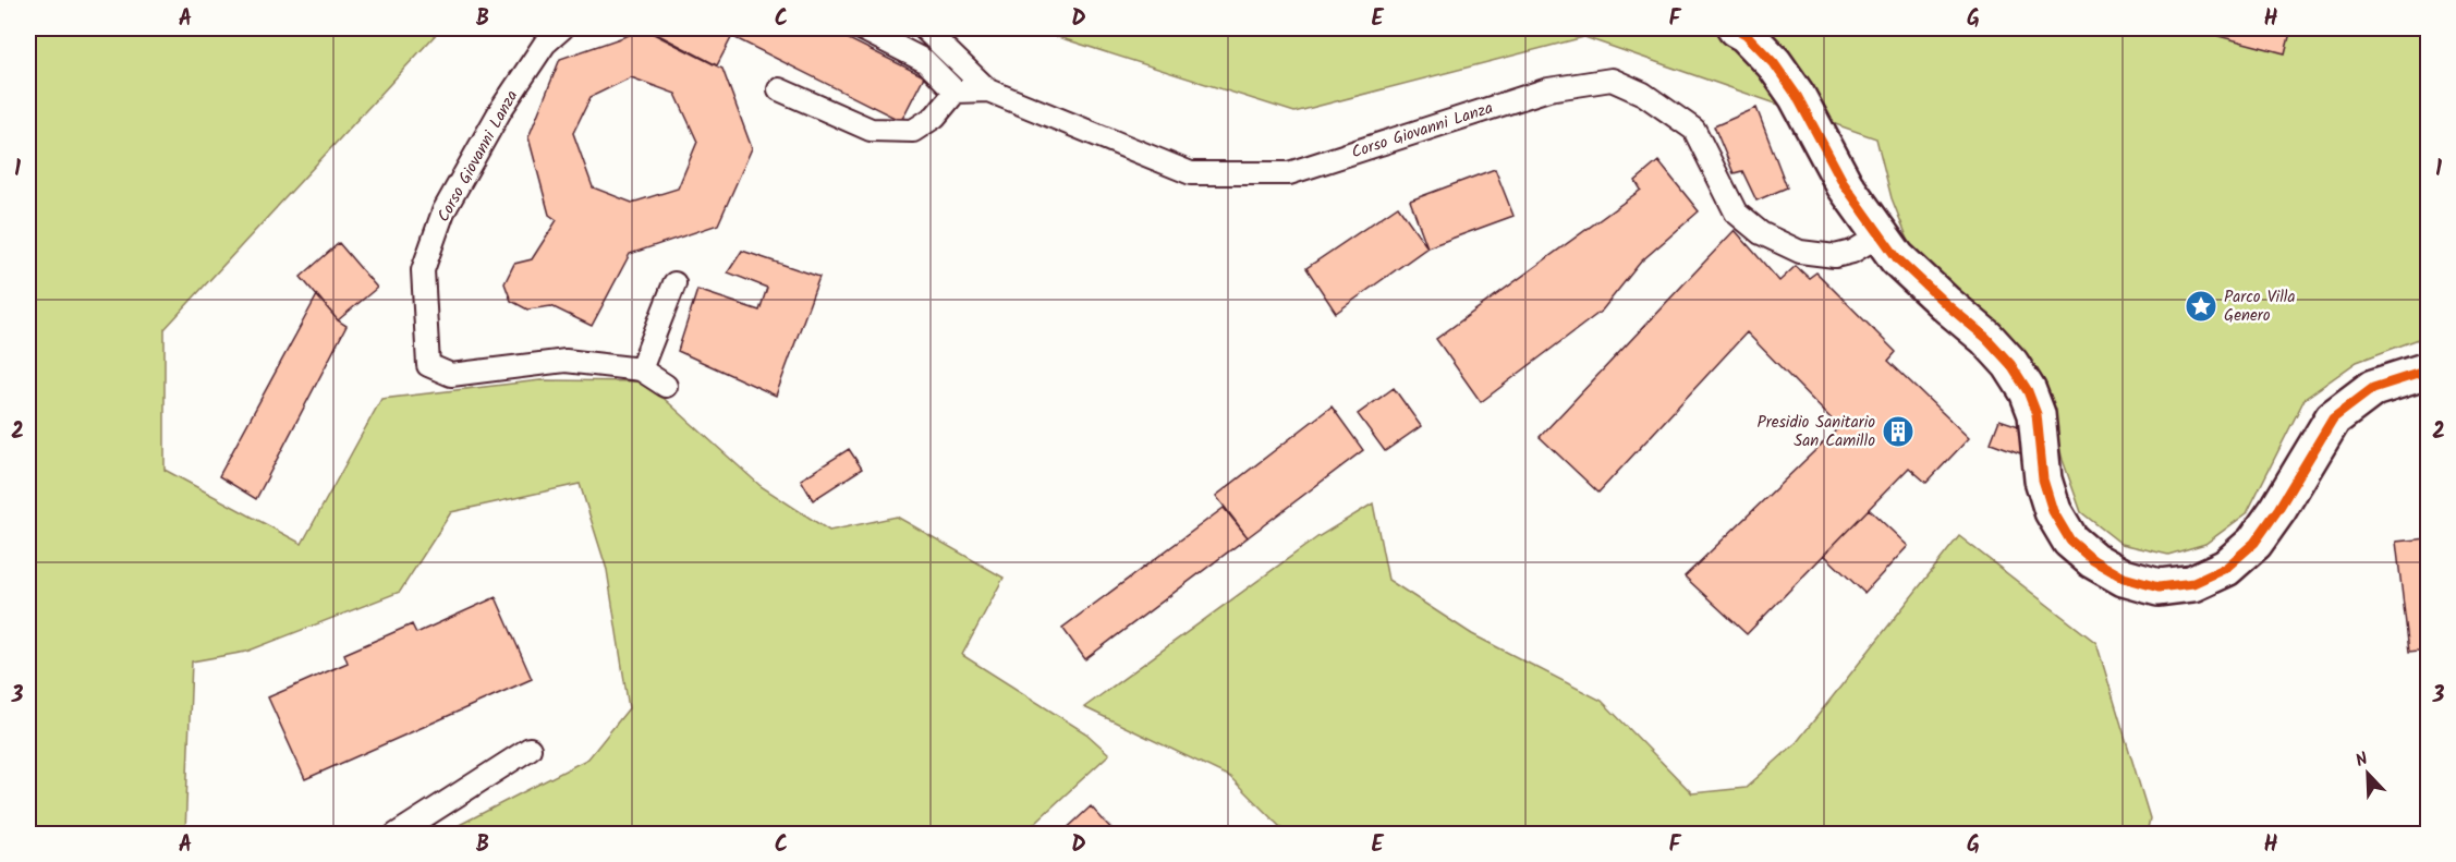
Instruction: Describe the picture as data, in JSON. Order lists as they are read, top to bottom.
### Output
{
  "streets": {
    "lane": ["Corso Giovanni Lanza"]
  },
  "places": {
    "place": ["Parco Villa Genero"],
    "building": ["Presidio Sanitario San Camillo"]
  },
  "north": "top left",
  "grid": {
    "columns": [
      "A",
      "B",
      "C",
      "D",
      "E",
      "F",
      "G",
      "H"
    ],
    "rows": ["1", "2", "3"]
  }
}
